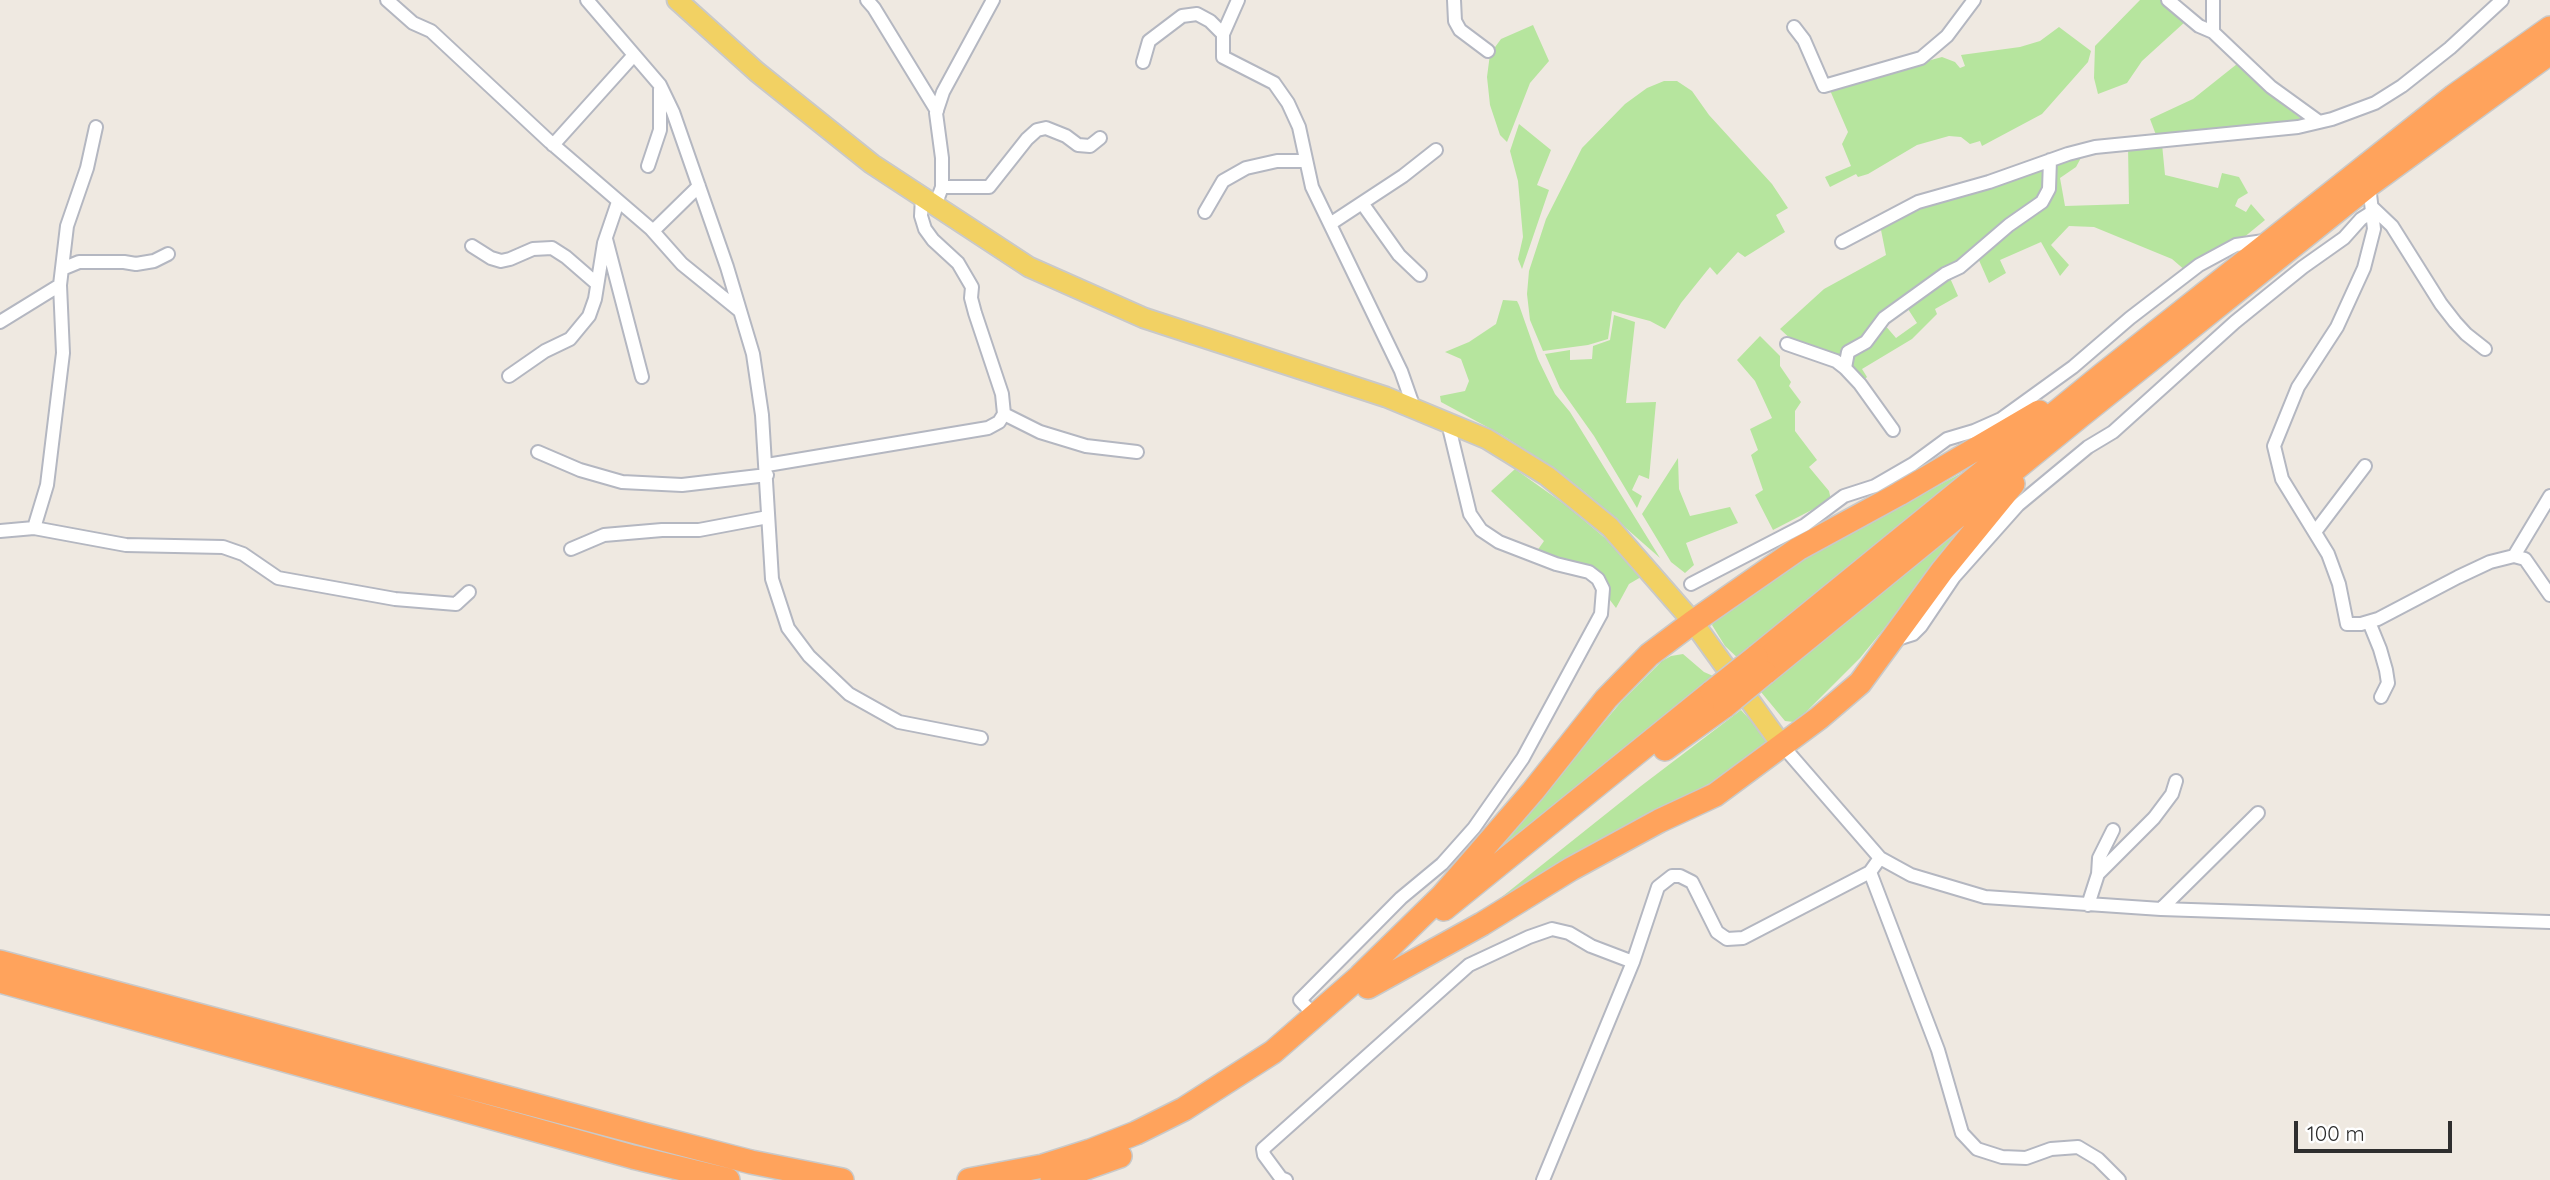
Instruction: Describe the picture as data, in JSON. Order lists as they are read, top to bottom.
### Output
{
  "scale_bar": "100 m"
}
